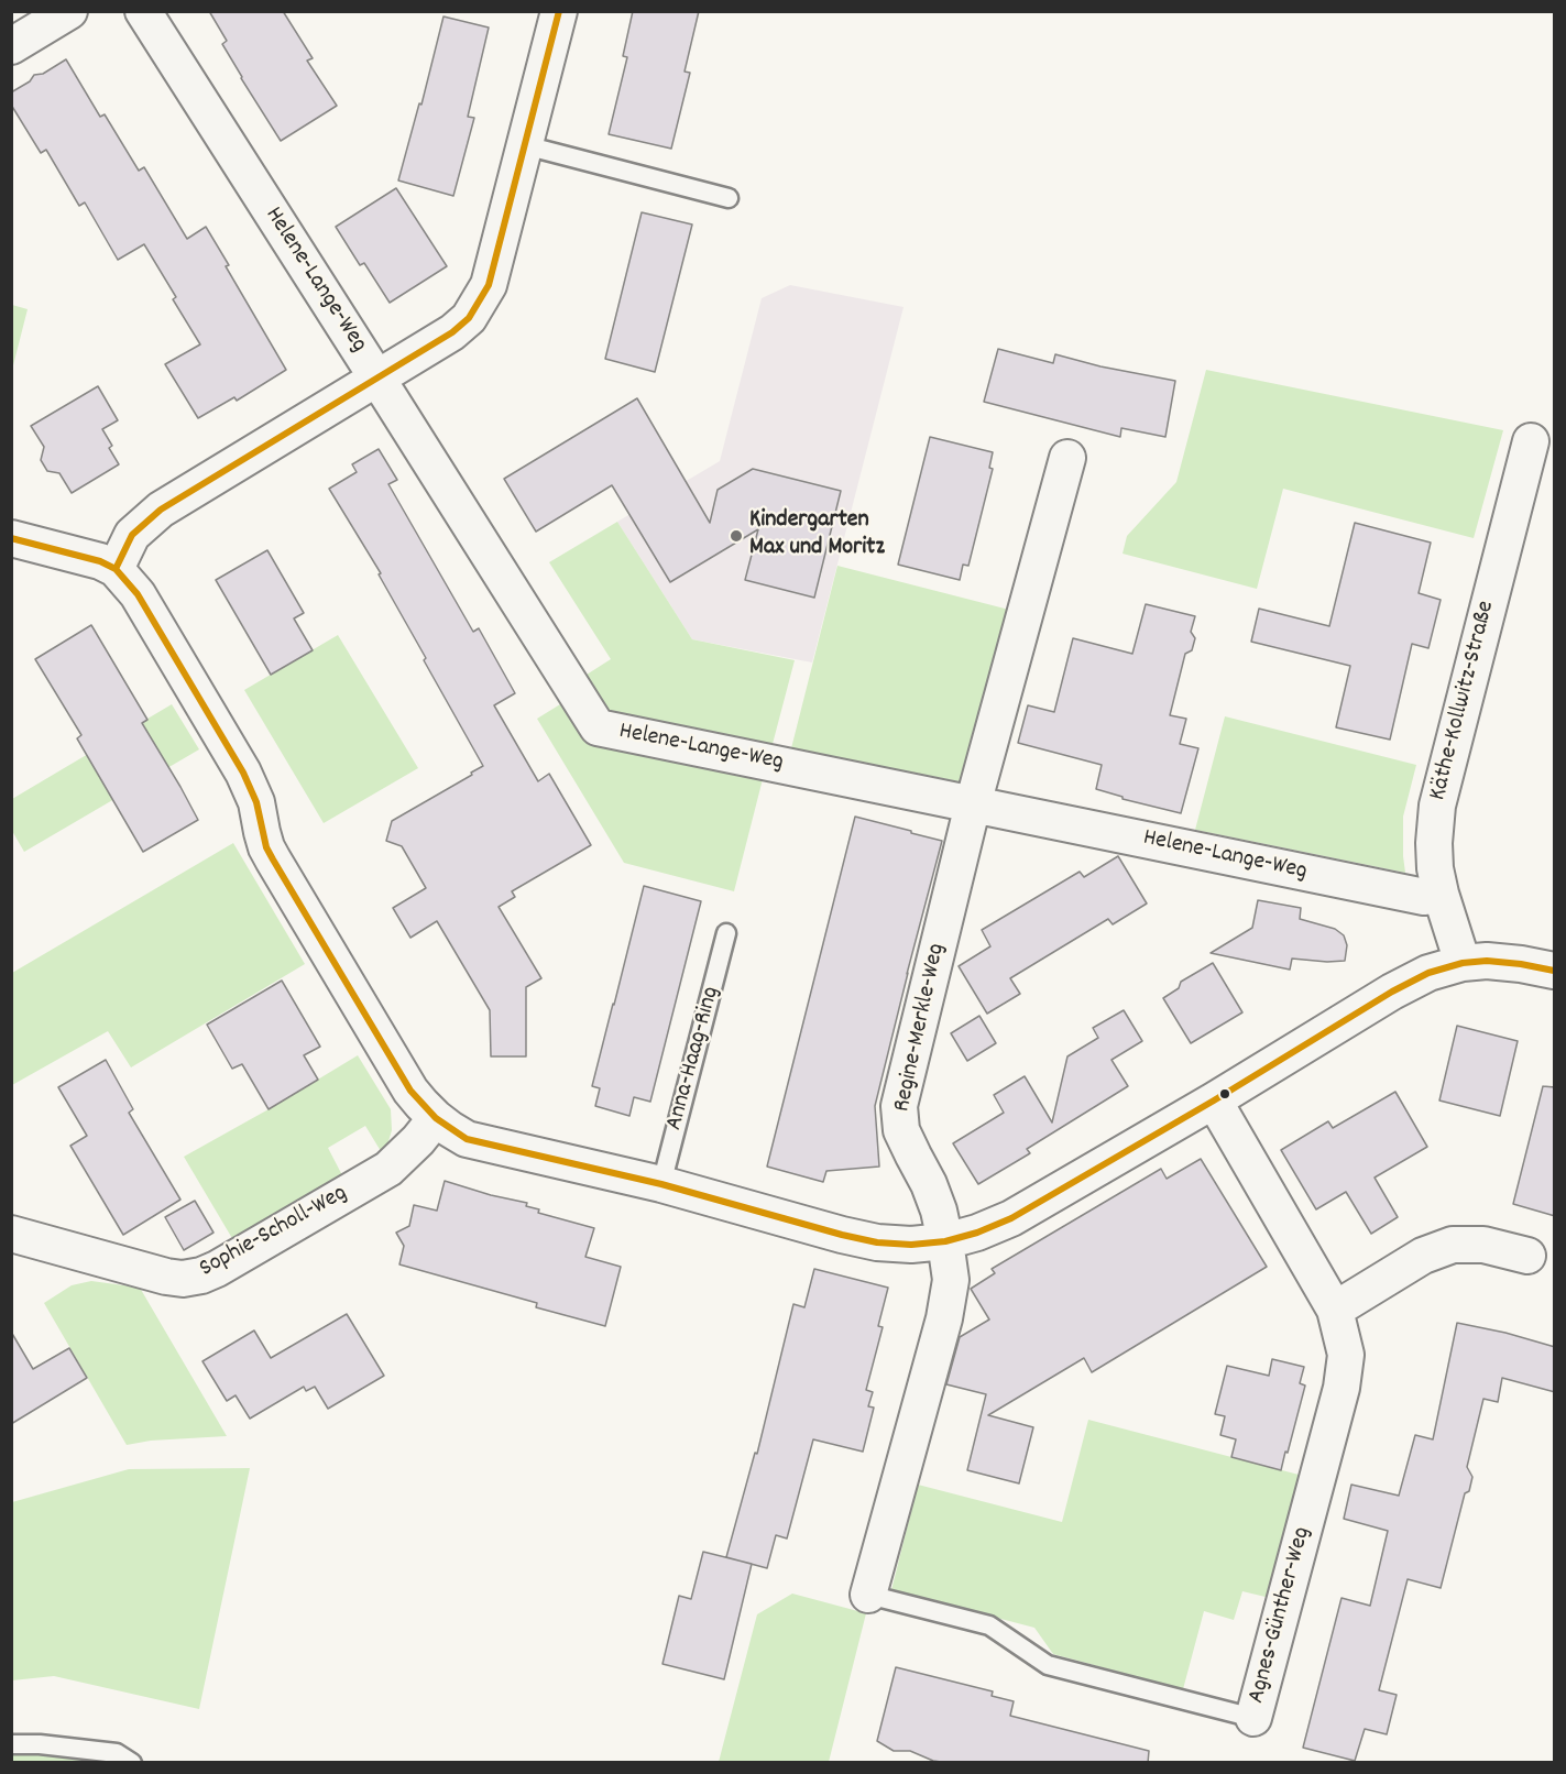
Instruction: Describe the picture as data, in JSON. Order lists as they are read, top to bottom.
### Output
{
  "streets": {
    "street": [
      "Helene-Lange-Weg",
      "Käthe-Kollwitz-Straße",
      "Regine-Merkle-Weg",
      "Sophie-Scholl-Weg",
      "Agnes-Günther-Weg"
    ],
    "lane": ["Anna-Haag-Ring"]
  },
  "crossings": [
    ["Helene-Lange-Weg", "Käthe-Kollwitz-Straße"],
    ["Helene-Lange-Weg", "Regine-Merkle-Weg"],
    ["Regine-Merkle-Weg", "Agnes-Günther-Weg"]
  ],
  "places": ["Kindergarten Max und Moritz"]
}
